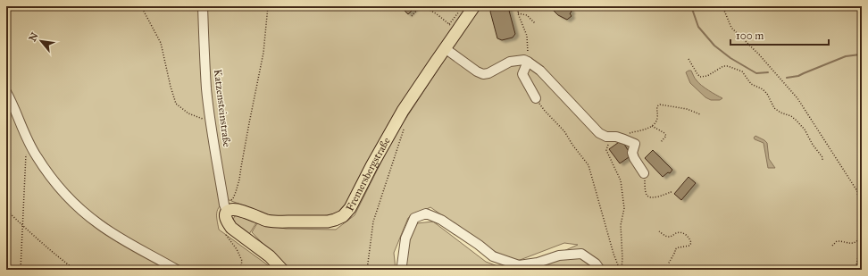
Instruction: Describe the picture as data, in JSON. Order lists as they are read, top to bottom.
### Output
{
  "streets": {
    "main road": ["Fremersbergstraße"],
    "street": ["Katzensteinstraße"]
  },
  "crossings": [
    ["Katzensteinstraße", "Fremersbergstraße"]
  ],
  "scale_bar": "100 m",
  "north": "top left"
}
